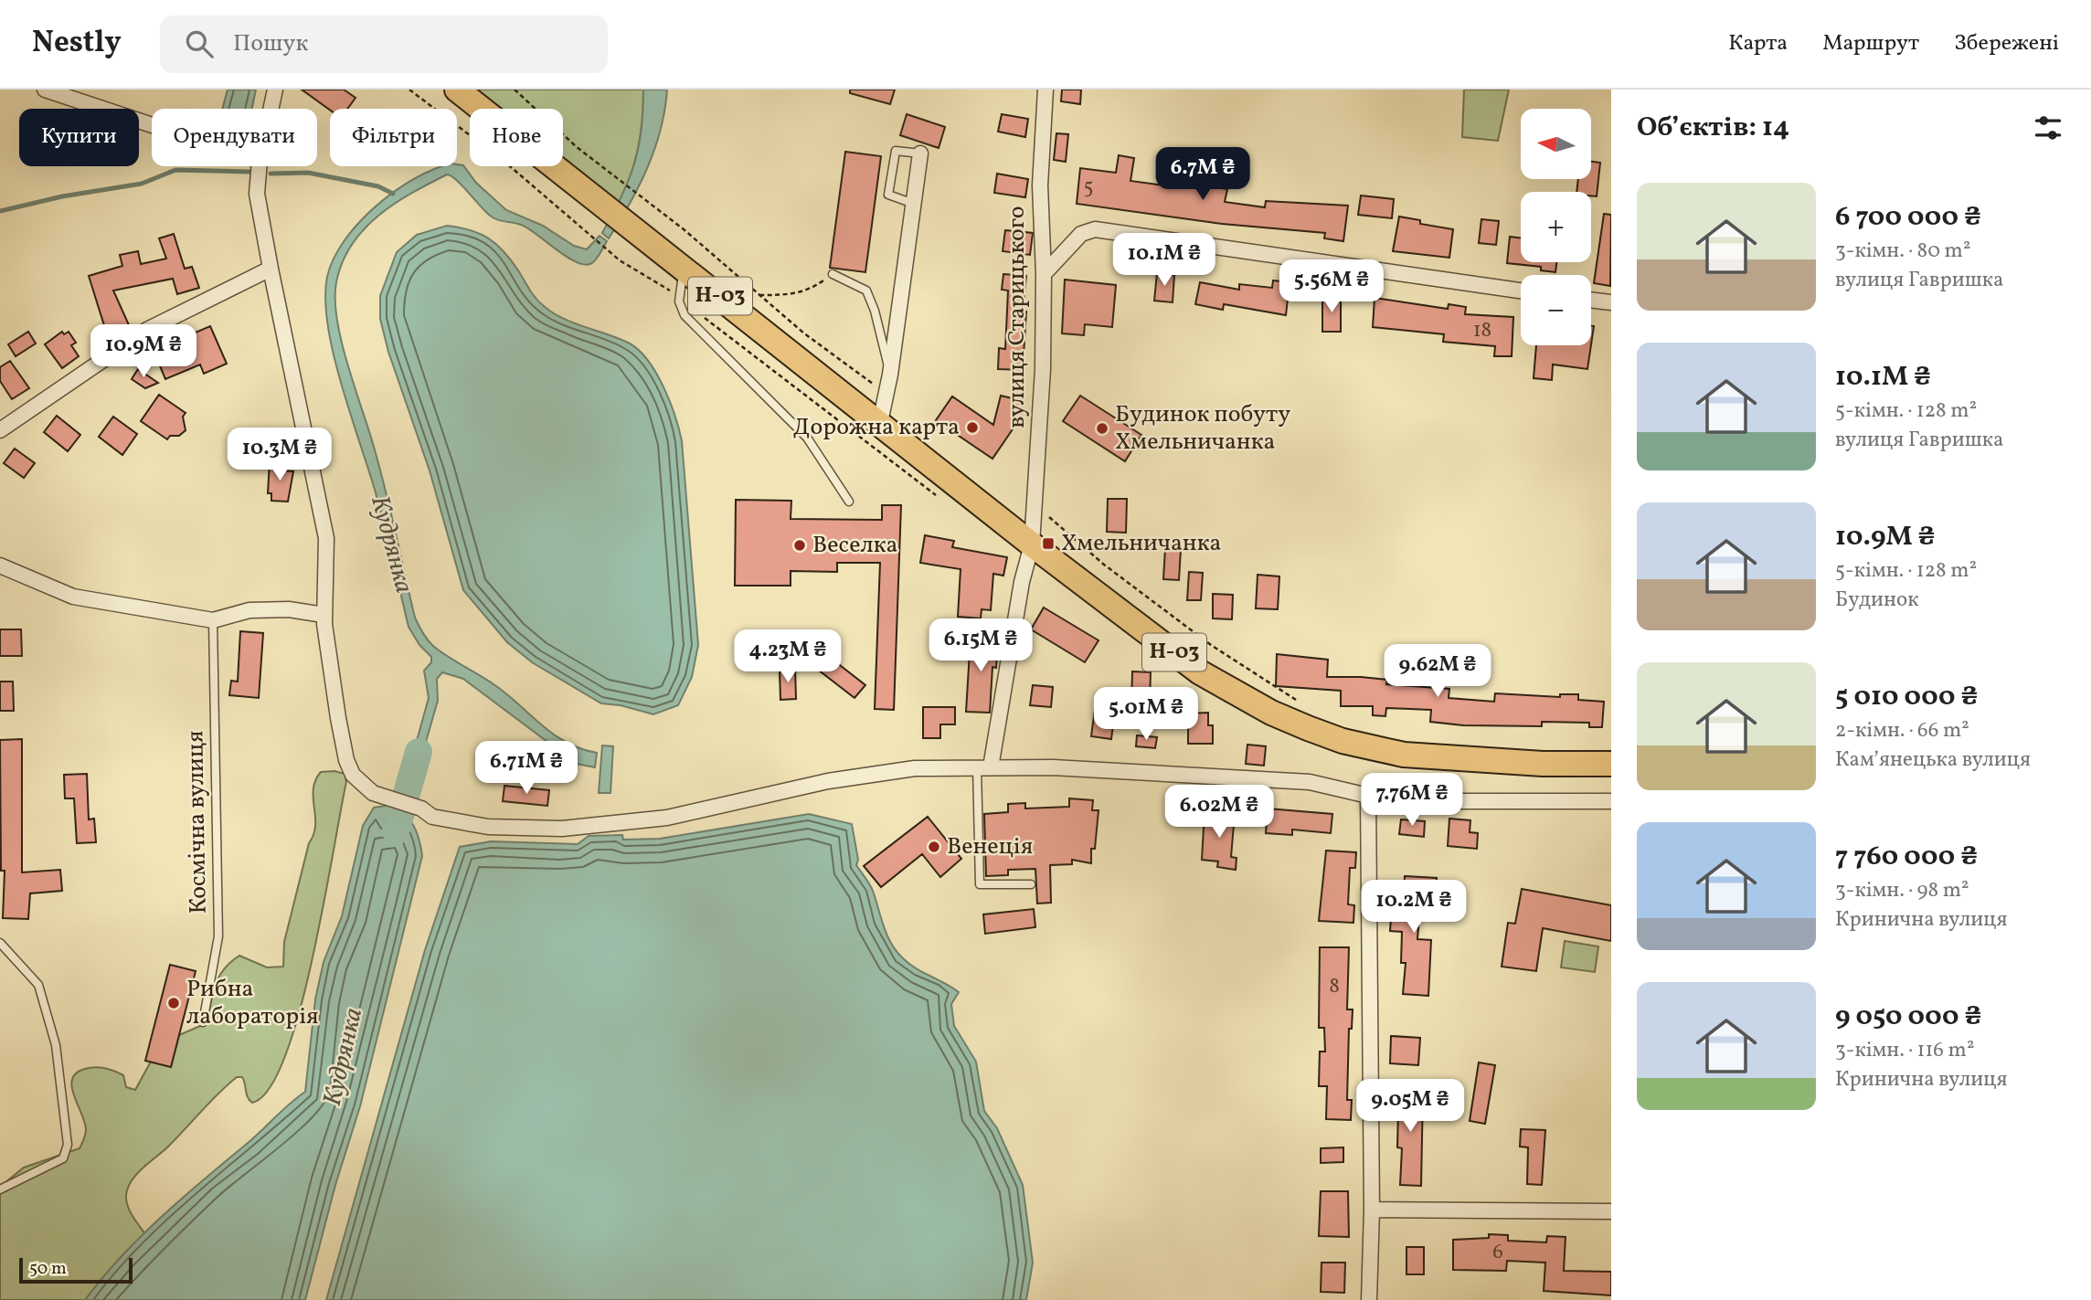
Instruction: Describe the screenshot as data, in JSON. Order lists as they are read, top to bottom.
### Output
{
  "streets": {
    "main road": ["Н-03"],
    "street": ["вулиця Старицького"],
    "lane": ["Космічна вулиця"]
  },
  "crossings": [
    ["Н-03", "вулиця Старицького"]
  ],
  "water": ["Кудрянка"],
  "places": {
    "other": [
      "Дорожна карта",
      "Будинок побуту Хмельничанка",
      "Веселка",
      "Венеція",
      "Рибна лабораторія"
    ],
    "transit": ["Хмельничанка"]
  },
  "house_numbers": [
    "5",
    "18",
    "8",
    "6"
  ],
  "scale_bar": "50 m",
  "north": "left",
  "page": {
    "header": "Nestly",
    "search": "Пошук",
    "nav": ["Карта", "Маршрут", "Збережені"],
    "heading": "Об’єктів: 14",
    "map_buttons": ["+", "−"],
    "chip": [
      "Купити",
      "Орендувати",
      "Фільтри",
      "Нове"
    ],
    "price": [
      "6.7M ₴",
      "10.1M ₴",
      "5.56M ₴",
      "10.9M ₴",
      "10.3M ₴",
      "6.15M ₴",
      "4.23M ₴",
      "9.62M ₴",
      "5.01M ₴",
      "6.71M ₴",
      "7.76M ₴",
      "6.02M ₴",
      "10.2M ₴",
      "9.05M ₴"
    ],
    "list": [
      {
        "name": "6 700 000 ₴",
        "note": "3-кімн. · 80 m² · вулиця Гавришка"
      },
      {
        "name": "10.1M ₴",
        "note": "5-кімн. · 128 m² · вулиця Гавришка"
      },
      {
        "name": "10.9M ₴",
        "note": "5-кімн. · 128 m² · Будинок"
      },
      {
        "name": "5 010 000 ₴",
        "note": "2-кімн. · 66 m² · Камʼянецька вулиця"
      },
      {
        "name": "7 760 000 ₴",
        "note": "3-кімн. · 98 m² · Кринична вулиця"
      },
      {
        "name": "9 050 000 ₴",
        "note": "3-кімн. · 116 m² · Кринична вулиця"
      }
    ],
    "scale": "50 m"
  }
}
